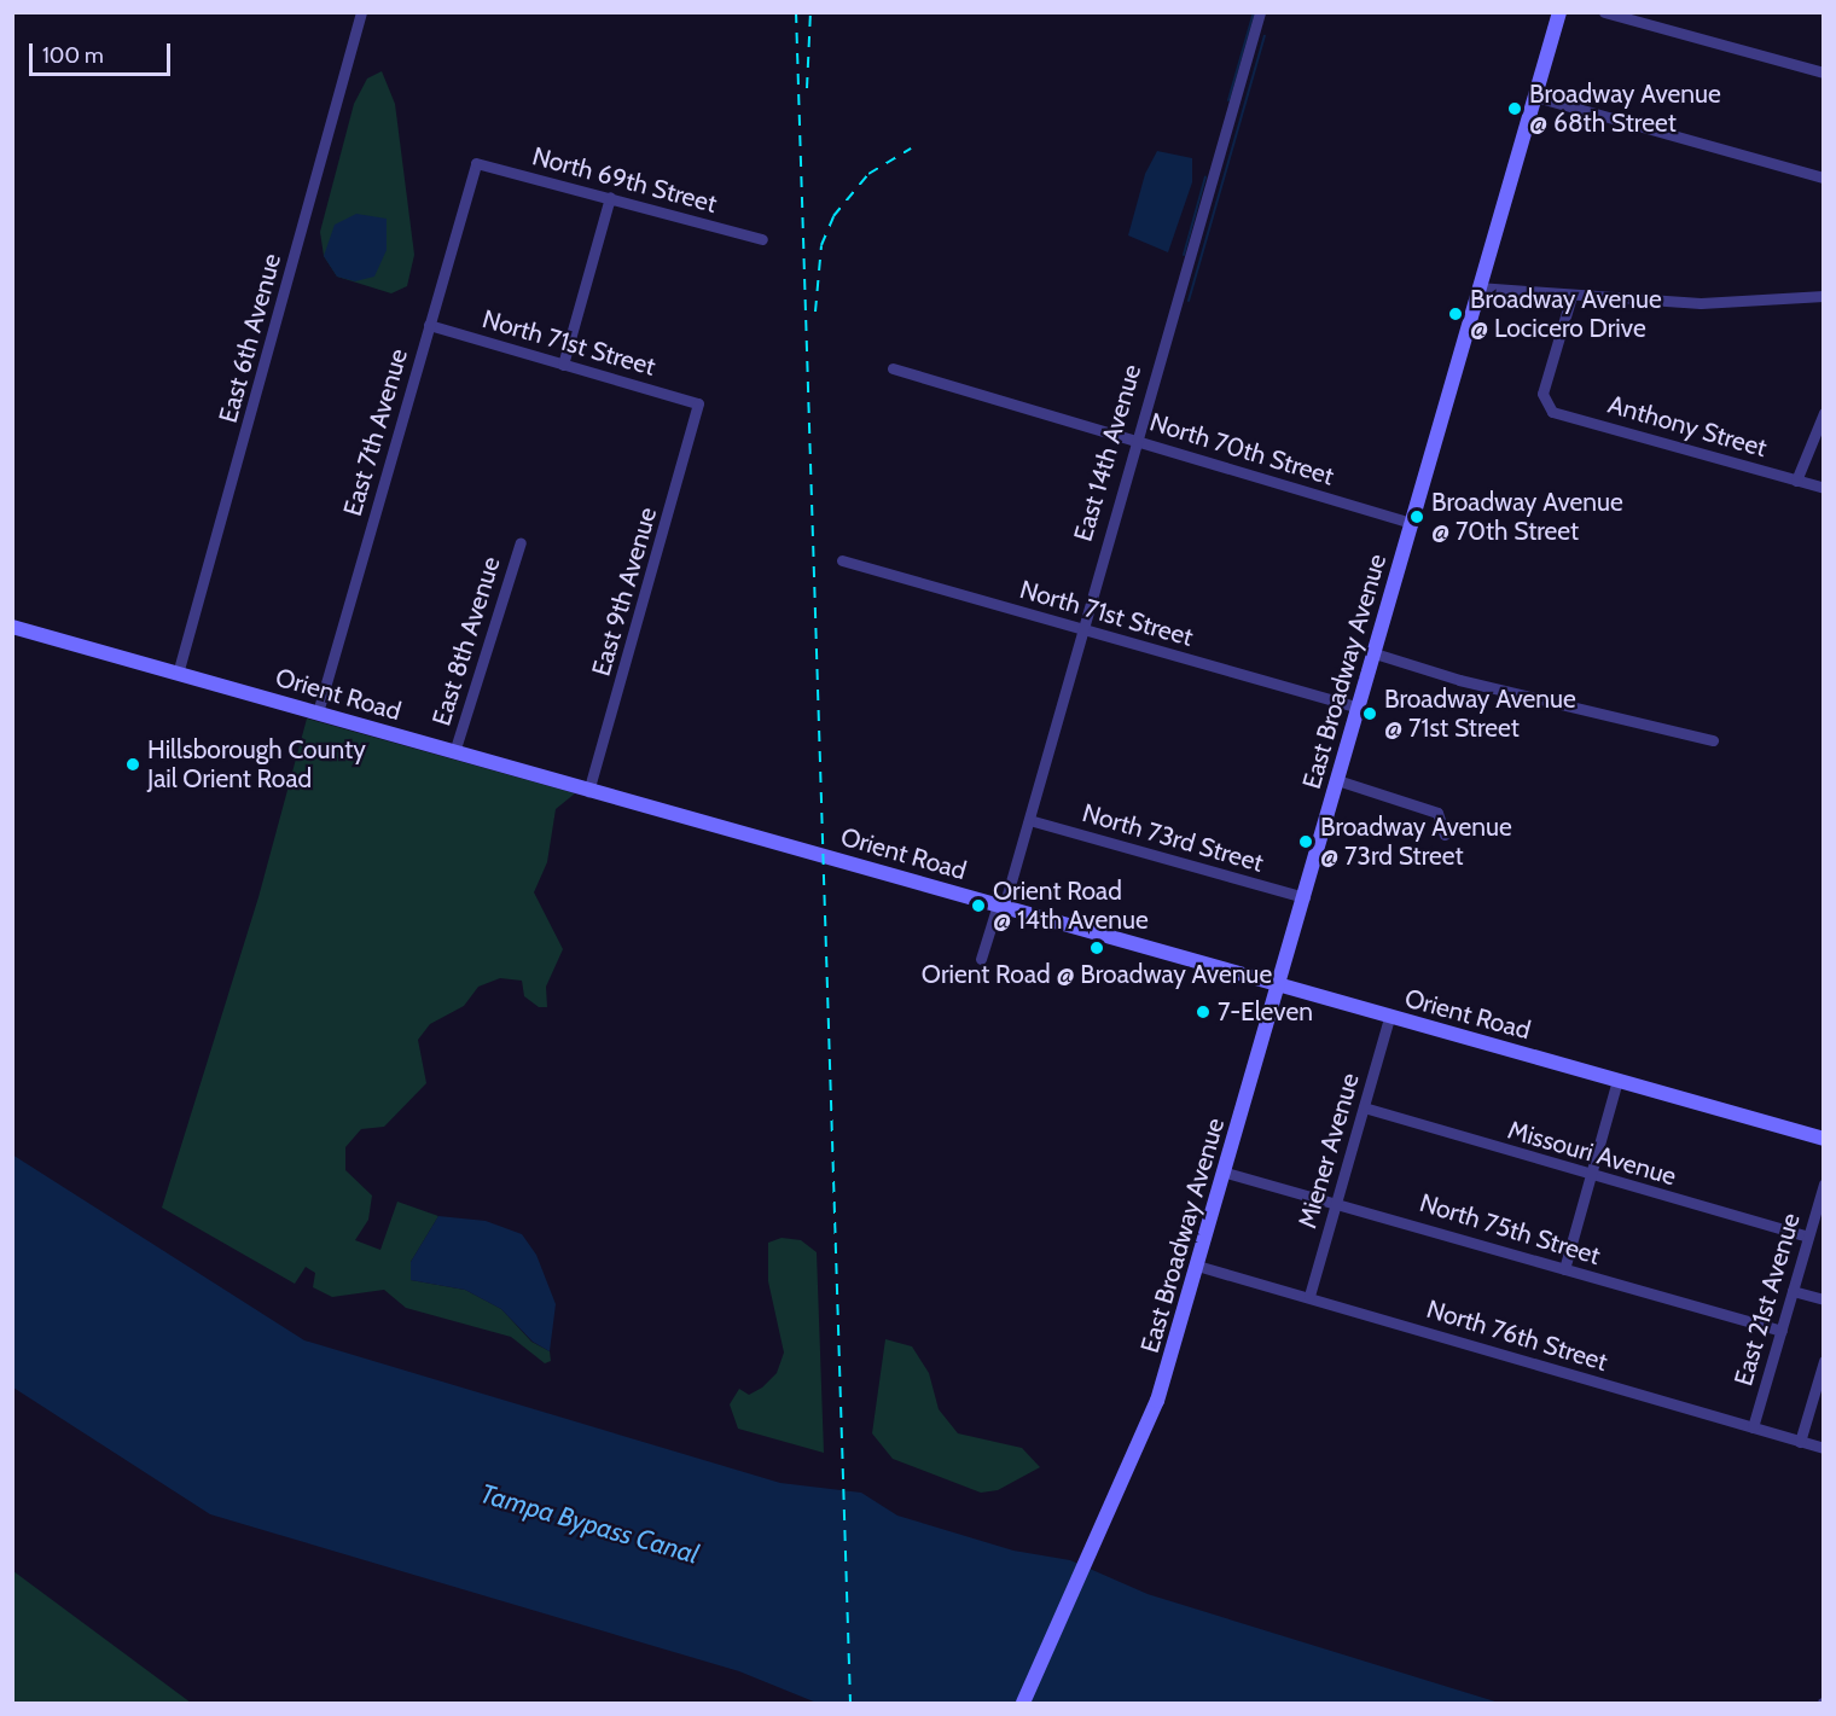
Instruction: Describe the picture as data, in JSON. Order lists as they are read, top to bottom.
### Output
{
  "streets": {
    "street": [
      "North 69th Street",
      "East 6th Avenue",
      "North 71st Street",
      "Anthony Street",
      "East 7th Avenue",
      "North 70th Street",
      "East 14th Avenue",
      "East 9th Avenue",
      "East 8th Avenue",
      "East Broadway Avenue",
      "Orient Road",
      "North 73rd Street",
      "Miener Avenue",
      "Missouri Avenue",
      "North 75th Street",
      "East 21st Avenue",
      "North 76th Street"
    ]
  },
  "crossings": [
    ["North 69th Street", "East 7th Avenue"],
    ["East 6th Avenue", "Orient Road"],
    ["North 71st Street", "East 7th Avenue"],
    ["North 71st Street", "East 14th Avenue"],
    ["North 71st Street", "East 9th Avenue"],
    ["North 71st Street", "East Broadway Avenue"],
    ["East 7th Avenue", "Orient Road"],
    ["North 70th Street", "East 14th Avenue"],
    ["North 70th Street", "East Broadway Avenue"],
    ["East 14th Avenue", "Orient Road"],
    ["East 14th Avenue", "North 73rd Street"],
    ["East 9th Avenue", "Orient Road"],
    ["East 8th Avenue", "Orient Road"],
    ["East Broadway Avenue", "Orient Road"],
    ["East Broadway Avenue", "North 73rd Street"],
    ["East Broadway Avenue", "North 75th Street"],
    ["East Broadway Avenue", "North 76th Street"],
    ["Orient Road", "Miener Avenue"],
    ["Miener Avenue", "Missouri Avenue"],
    ["Miener Avenue", "North 75th Street"],
    ["Miener Avenue", "North 76th Street"],
    ["Missouri Avenue", "East 21st Avenue"],
    ["North 75th Street", "East 21st Avenue"],
    ["East 21st Avenue", "North 76th Street"]
  ],
  "water": ["Tampa Bypass Canal"],
  "places": [
    "Broadway Avenue @ 68th Street",
    "Broadway Avenue @ Locicero Drive",
    "Broadway Avenue @ 70th Street",
    "Broadway Avenue @ 71st Street",
    "Hillsborough County Jail Orient Road",
    "Broadway Avenue @ 73rd Street",
    "Orient Road @ 14th Avenue",
    "Orient Road @ Broadway Avenue",
    "7-Eleven"
  ],
  "scale_bar": "100 m"
}
